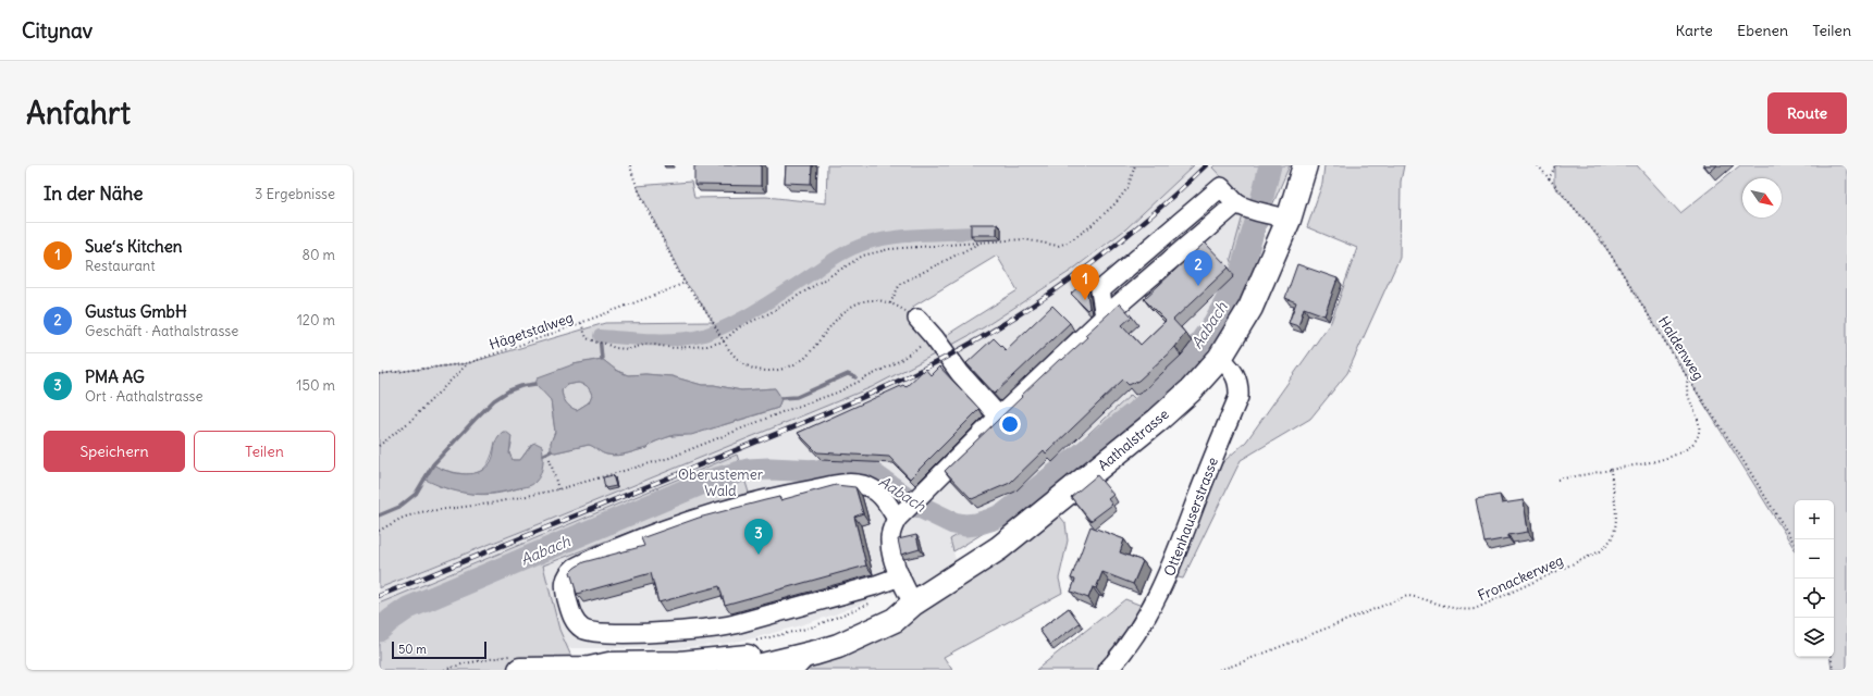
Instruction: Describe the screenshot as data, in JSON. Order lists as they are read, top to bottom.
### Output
{
  "streets": {
    "main road": ["Aathalstrasse"],
    "street": ["Ottenhauserstrasse"],
    "path": ["Hägetstalweg", "Haldenweg", "Fronackerweg"]
  },
  "crossings": [
    ["Aathalstrasse", "Ottenhauserstrasse"]
  ],
  "water": ["Aabach"],
  "parks": ["Oberustemer Wald"],
  "scale_bar": "50 m",
  "north": "bottom right",
  "page": {
    "header": "Citynav",
    "nav": ["Karte", "Ebenen", "Teilen"],
    "buttons": [
      "Route",
      ["Speichern", "Teilen"]
    ],
    "title": "Anfahrt",
    "heading": ["In der Nähe", "3 Ergebnisse"],
    "list": [
      {
        "mark": "1",
        "name": "Sue‘s Kitchen",
        "note": "Restaurant",
        "value": "80 m"
      },
      {
        "mark": "2",
        "name": "Gustus GmbH",
        "note": "Geschäft · Aathalstrasse",
        "value": "120 m"
      },
      {
        "mark": "3",
        "name": "PMA AG",
        "note": "Ort · Aathalstrasse",
        "value": "150 m"
      }
    ],
    "pins": ["2", "1", "3"],
    "map_buttons": ["+", "−"],
    "scale": "50 m"
  }
}
